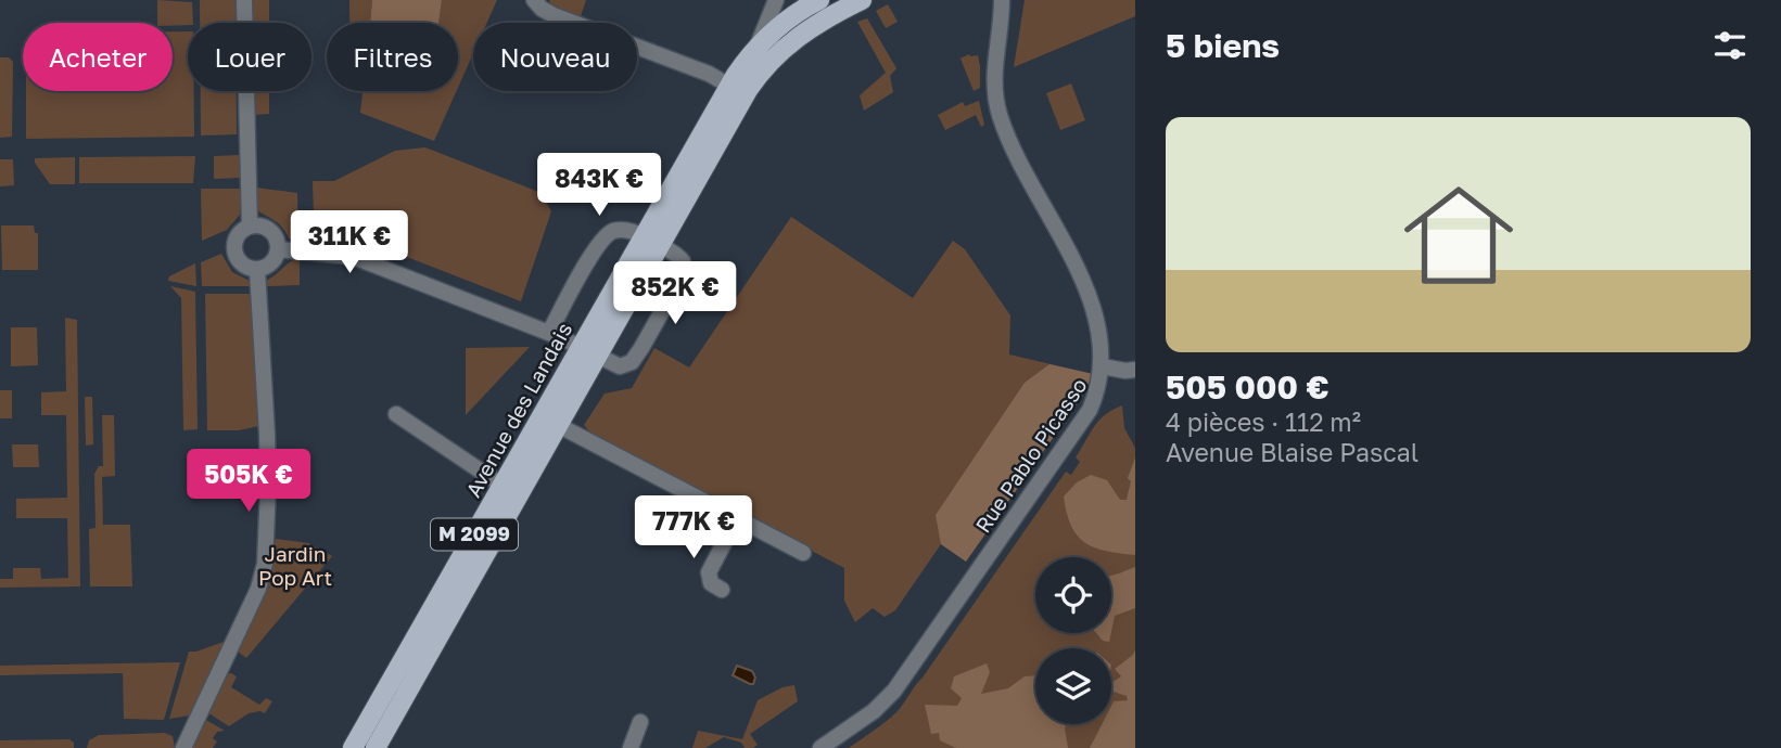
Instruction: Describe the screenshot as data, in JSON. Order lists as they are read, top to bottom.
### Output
{
  "streets": {
    "main road": ["Avenue des Landais", "M 2099"],
    "street": ["Rue Pablo Picasso"]
  },
  "parks": ["Jardin Pop Art"],
  "page": {
    "heading": "5 biens",
    "chip": [
      "Acheter",
      "Louer",
      "Filtres",
      "Nouveau"
    ],
    "list": [
      {
        "name": "505 000 €",
        "note": "4 pièces · 112 m² · Avenue Blaise Pascal"
      }
    ],
    "price": [
      "843K €",
      "311K €",
      "852K €",
      "505K €",
      "777K €"
    ]
  }
}
